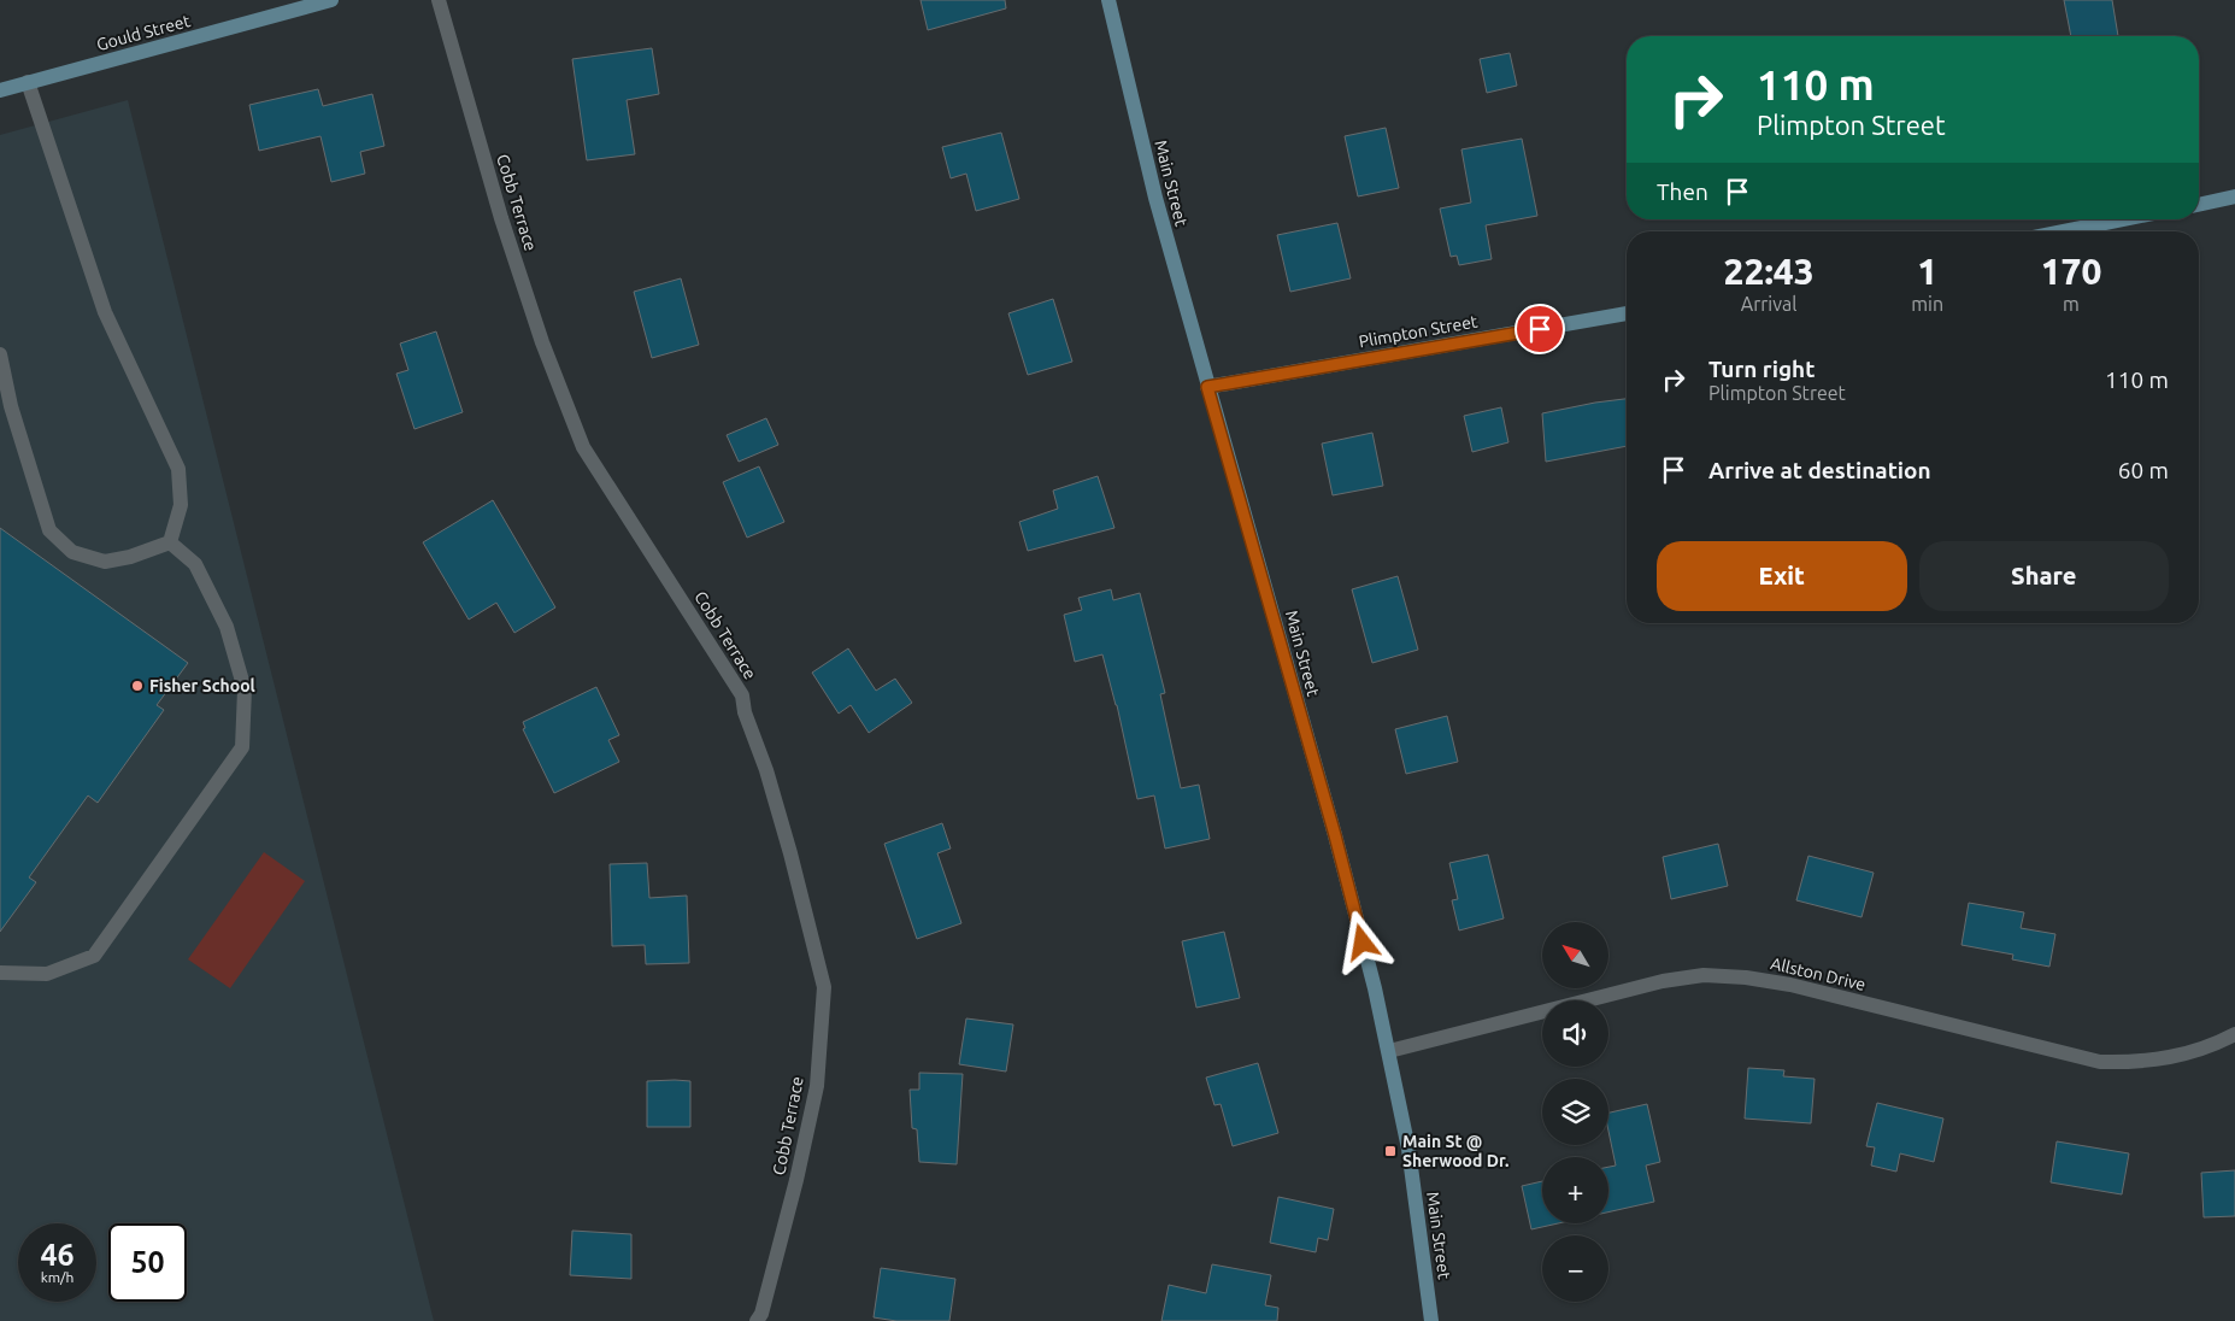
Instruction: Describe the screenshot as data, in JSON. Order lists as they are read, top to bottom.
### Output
{
  "streets": {
    "main road": ["Gould Street", "Main Street", "Plimpton Street"],
    "street": ["Cobb Terrace", "Allston Drive"]
  },
  "crossings": [
    ["Main Street", "Plimpton Street"],
    ["Main Street", "Allston Drive"]
  ],
  "places": {
    "other": ["Fisher School"],
    "transit": ["Main St @ Sherwood Dr."]
  },
  "north": "top left",
  "page": {
    "turn": ["110 m", "Plimpton Street"],
    "then": "Then",
    "eta": [
      "22:43",
      "Arrival",
      "1",
      "min",
      "170",
      "m"
    ],
    "list": [
      {
        "name": "Turn right",
        "note": "Plimpton Street",
        "value": "110 m"
      },
      {
        "name": "Arrive at destination",
        "value": "60 m"
      }
    ],
    "buttons": ["Exit", "Share"],
    "map_buttons": ["+", "−"],
    "speed": "46 km/h",
    "limit": "50"
  }
}
